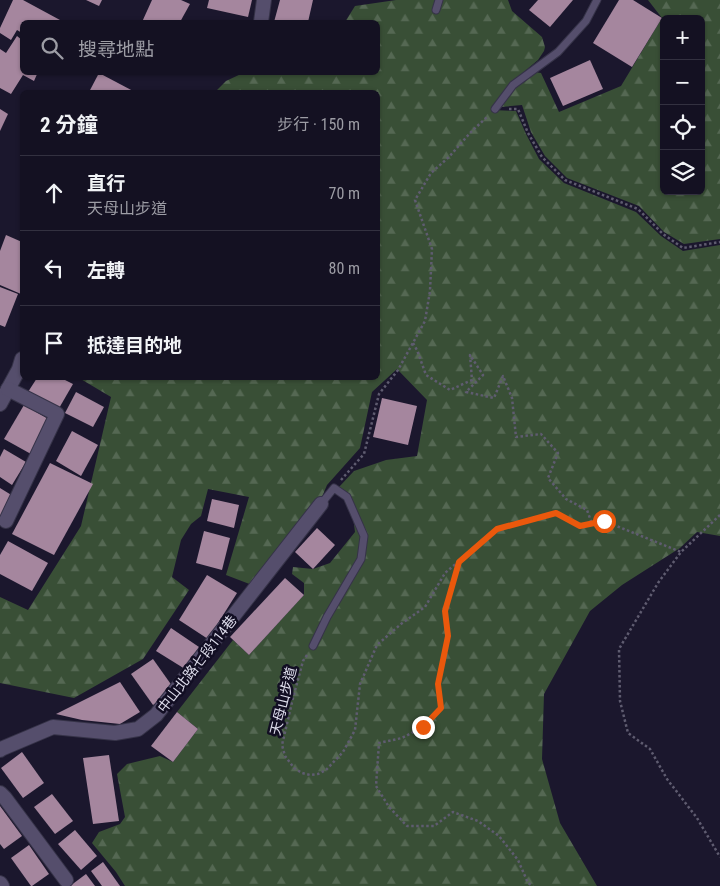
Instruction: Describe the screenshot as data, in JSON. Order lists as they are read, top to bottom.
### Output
{
  "streets": {
    "street": ["中山北路七段114巷"],
    "path": ["天母山步道"]
  },
  "page": {
    "map_buttons": ["+", "−"],
    "search": "搜尋地點",
    "heading": ["2 分鐘", "步行 · 150 m"],
    "list": [
      ["直行", "天母山步道", "70 m"],
      ["左轉", "80 m"],
      "抵達目的地"
    ]
  }
}
